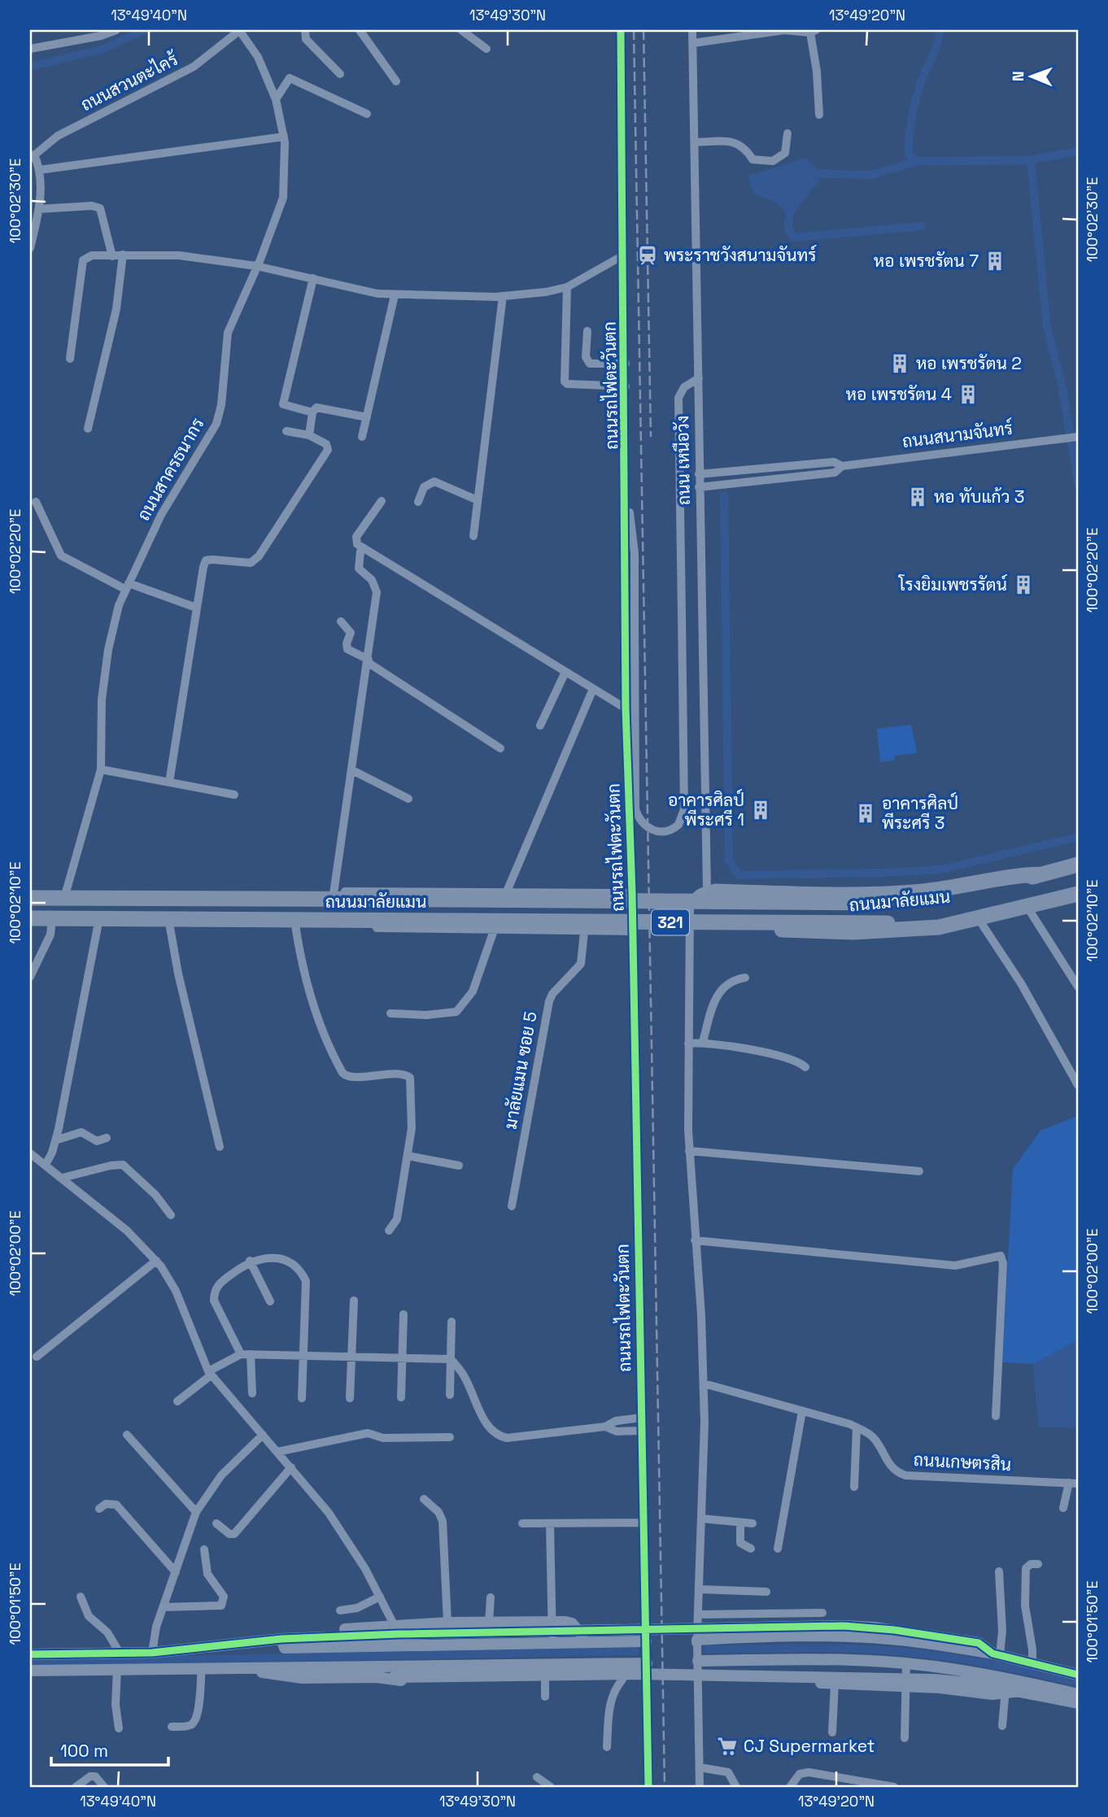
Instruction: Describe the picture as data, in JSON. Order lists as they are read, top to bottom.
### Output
{
  "streets": {
    "highway": ["ถนนมาลัยแมน", "321"],
    "street": [
      "ถนนสวนตะไคร้",
      "ถนนรถไฟตะวันตก",
      "ถนนสนามจันทร์",
      "ถนน เหนือวัง",
      "ถนนสาครธนากร",
      "มาลัยแมน ซอย 5",
      "ถนนเกษตรสิน"
    ]
  },
  "crossings": [
    ["ถนนสวนตะไคร้", "ถนนสาครธนากร"],
    ["ถนนสนามจันทร์", "ถนน เหนือวัง"],
    ["ถนน เหนือวัง", "321"],
    ["ถนนสาครธนากร", "ถนนมาลัยแมน"]
  ],
  "places": {
    "station": ["พระราชวังสนามจันทร์"],
    "building": [
      "หอ เพรชรัตน 7",
      "หอ เพรชรัตน 2",
      "หอ เพรชรัตน 4",
      "หอ ทับแก้ว 3",
      "โรงยิมเพชรรัตน์",
      "อาคารศิลป์ พีระศรี 1",
      "อาคารศิลป์ พีระศรี 3"
    ],
    "supermarket": ["CJ Supermarket"]
  },
  "scale_bar": "100 m",
  "north": "left",
  "coordinates": [
    "13°49'40\"N",
    "13°49'30\"N",
    "13°49'20\"N",
    "100°02'30\"E",
    "100°02'20\"E",
    "100°02'10\"E",
    "100°02'00\"E",
    "100°01'50\"E"
  ]
}
